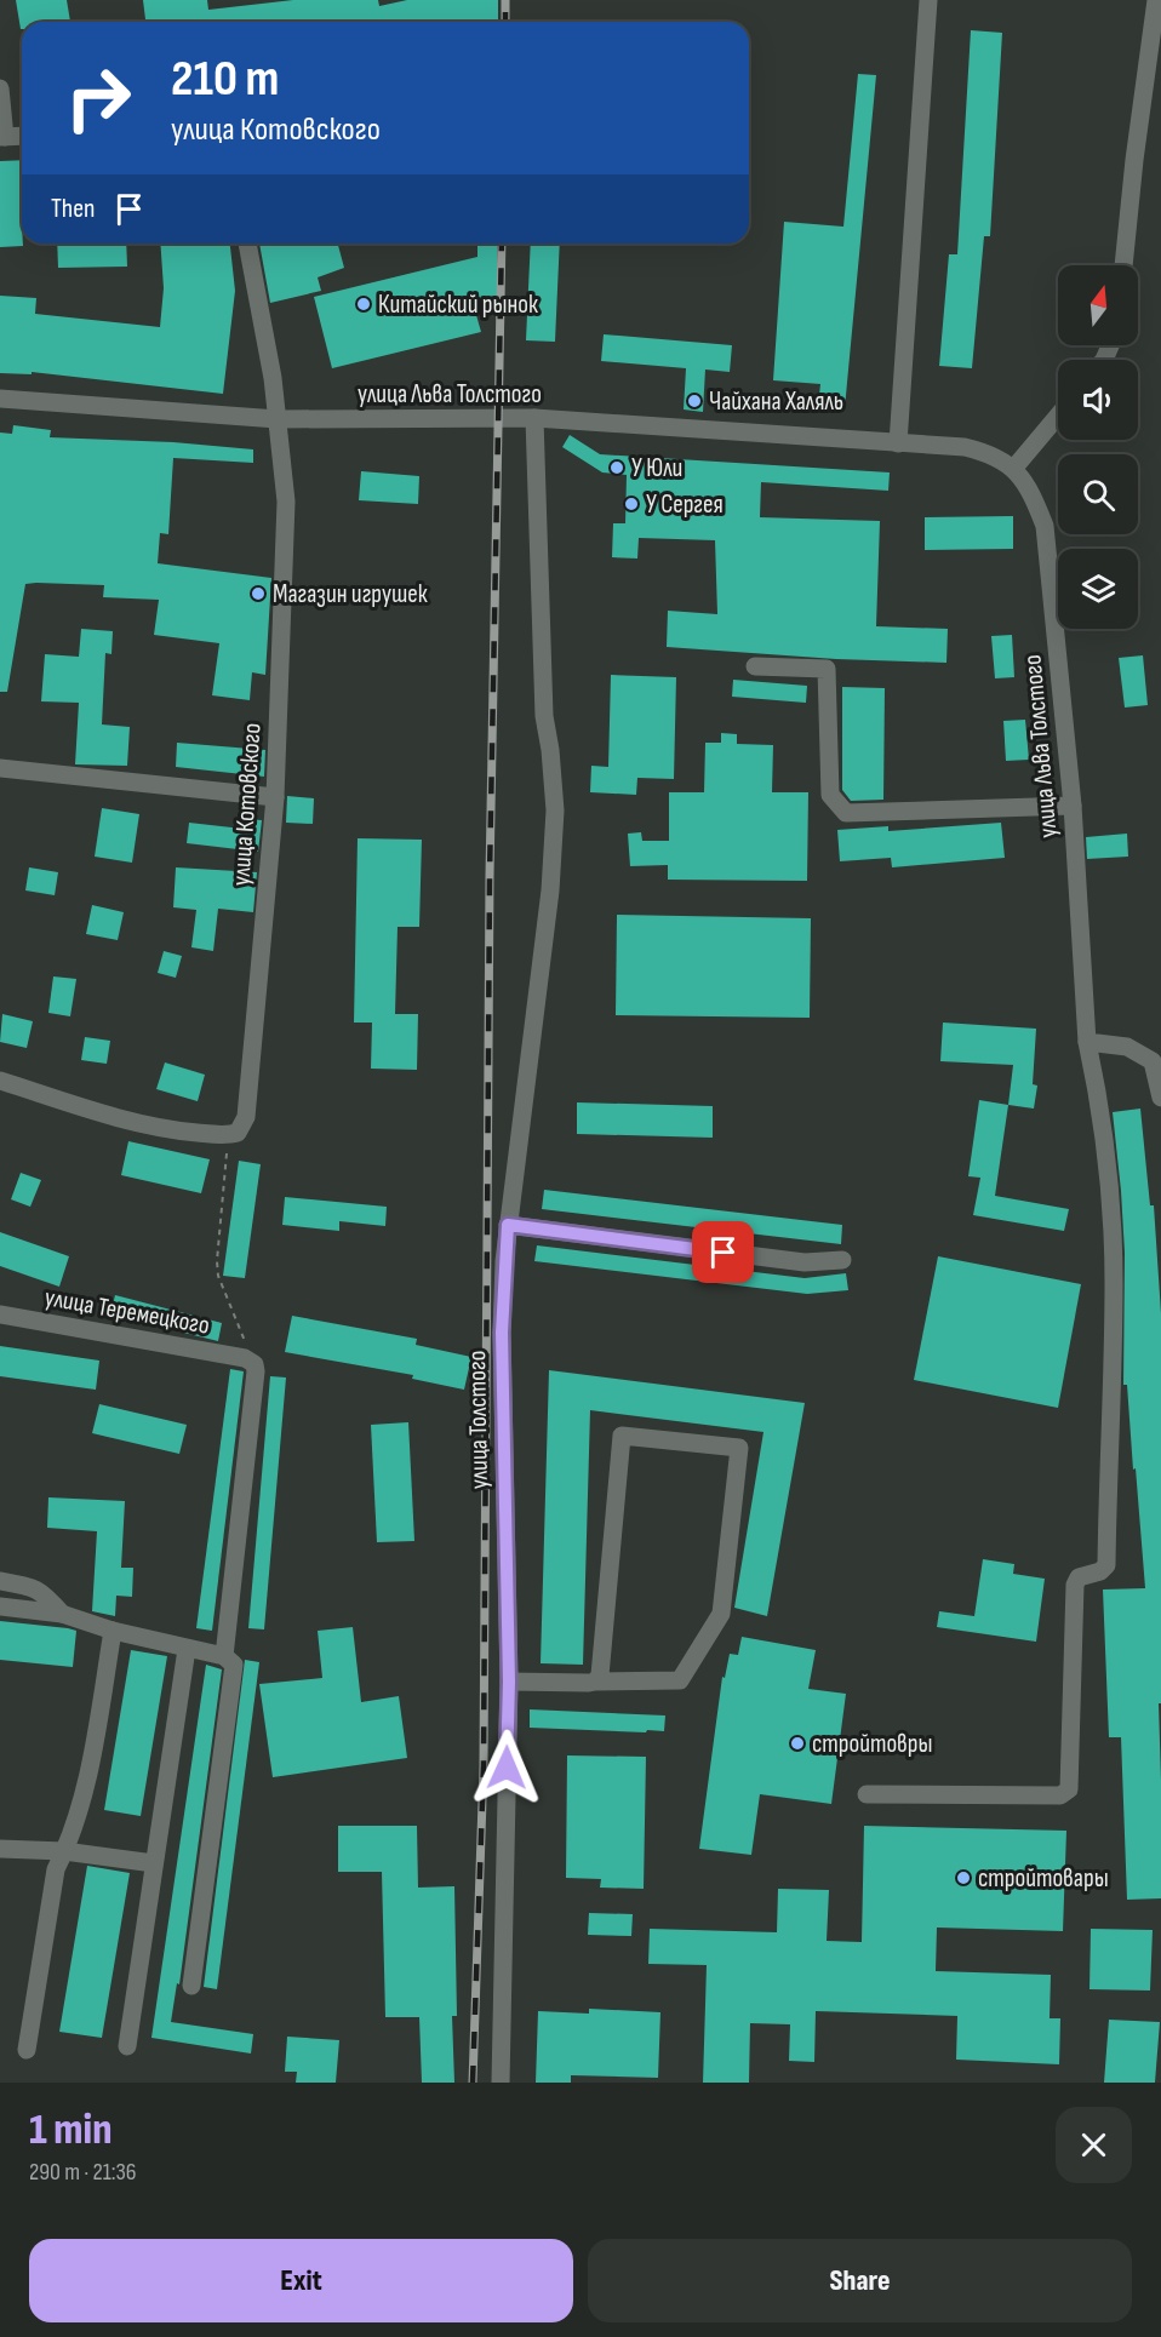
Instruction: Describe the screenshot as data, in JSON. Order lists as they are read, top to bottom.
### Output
{
  "streets": {
    "street": [
      "улица Льва Толстого",
      "улица Котовского",
      "улица Теремецкого",
      "улица Толстого"
    ]
  },
  "crossings": [
    ["улица Льва Толстого", "улица Котовского"],
    ["улица Льва Толстого", "улица Толстого"]
  ],
  "places": [
    "Китайский рынок",
    "Чайхана Халяль",
    "У Юли",
    "У Сергея",
    "Магазин игрушек",
    "стройтовры",
    "стройтовары"
  ],
  "north": "top",
  "page": {
    "turn": ["210 m", "улица Котовского"],
    "then": "Then",
    "heading": ["1 min", "290 m · 21:36"],
    "buttons": ["Exit", "Share"]
  }
}
